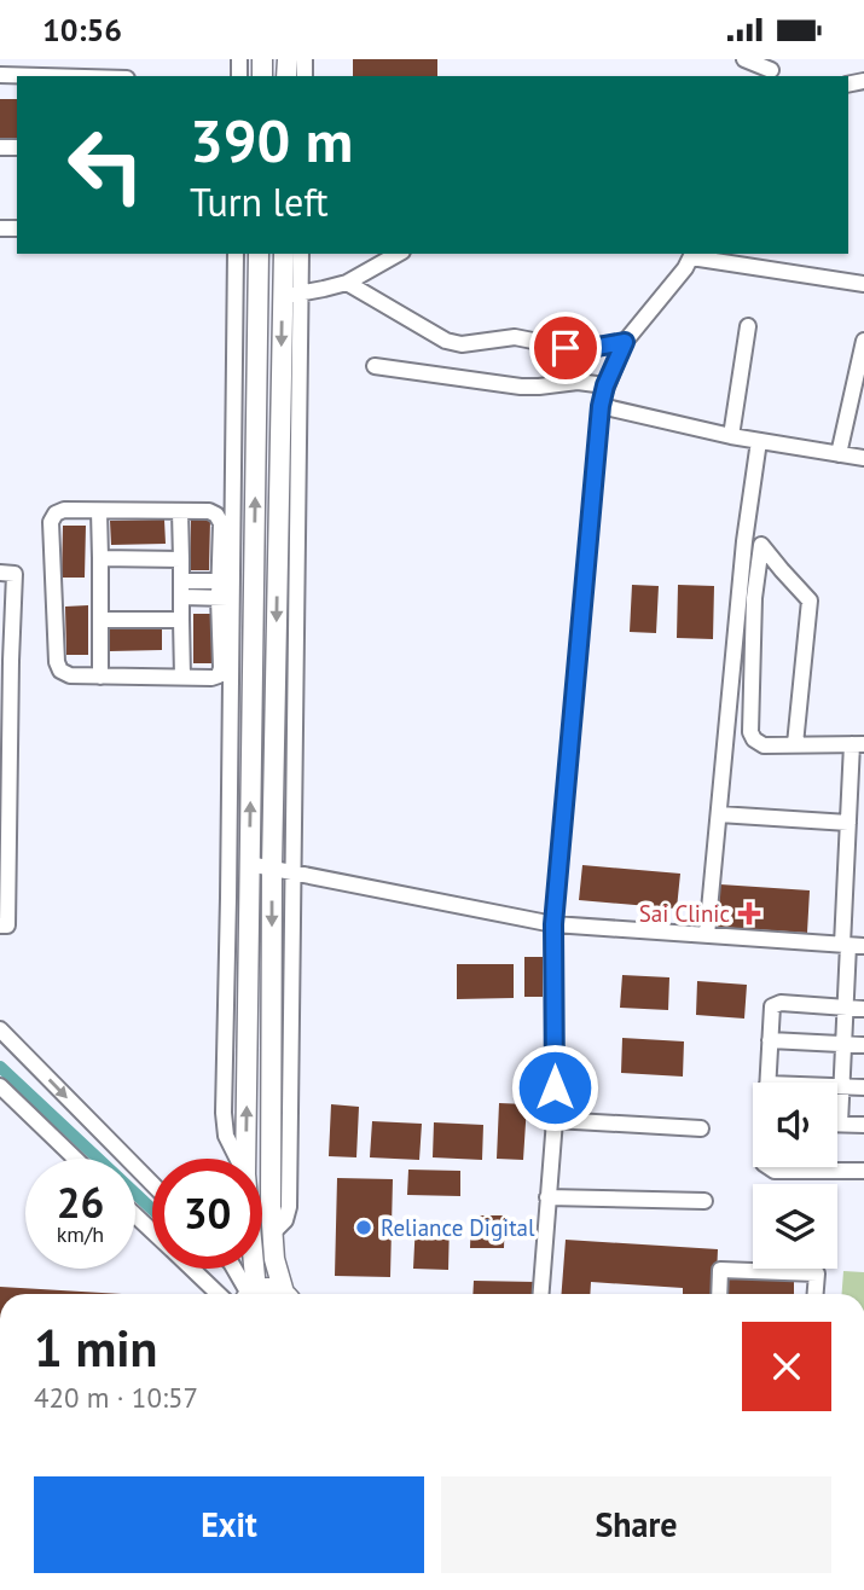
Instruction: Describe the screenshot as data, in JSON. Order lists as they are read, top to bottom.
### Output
{
  "places": {
    "health": ["Sai Clinic"],
    "other": ["Reliance Digital"]
  },
  "page": {
    "status": "10:56",
    "turn": ["390 m", "Turn left"],
    "speed": "26 km/h",
    "limit": "30",
    "heading": ["1 min", "420 m · 10:57"],
    "buttons": ["Exit", "Share"]
  }
}
